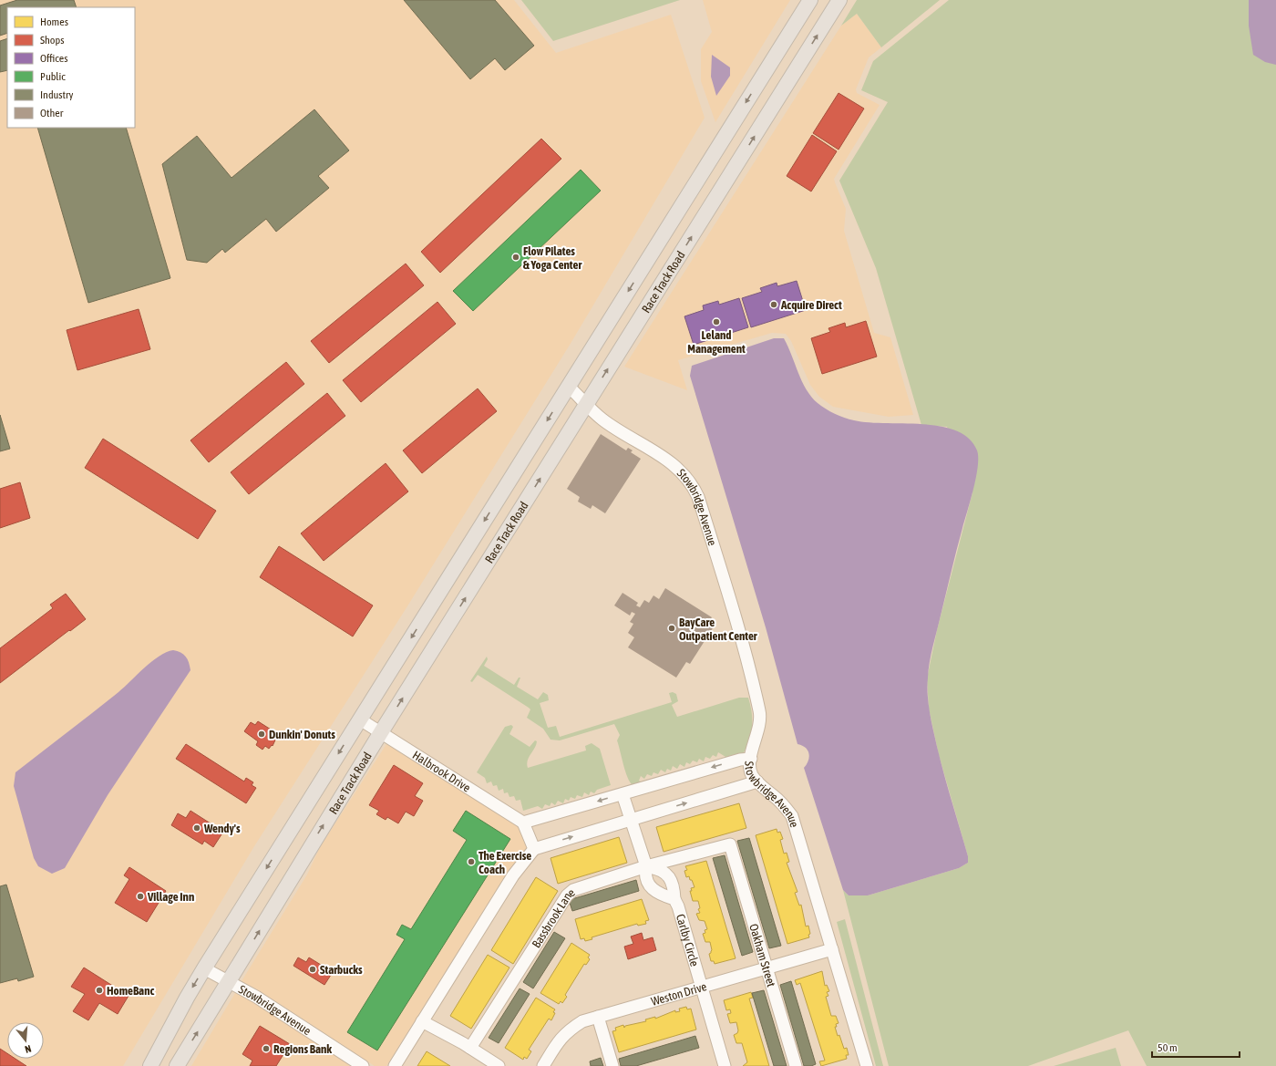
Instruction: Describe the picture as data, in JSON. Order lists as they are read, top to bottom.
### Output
{
  "streets": {
    "main road": ["Race Track Road"],
    "street": [
      "Stowbridge Avenue",
      "Halbrook Drive",
      "Bassbrook Lane",
      "Carlby Circle",
      "Oakham Street",
      "Weston Drive"
    ]
  },
  "crossings": [
    ["Race Track Road", "Stowbridge Avenue"],
    ["Race Track Road", "Halbrook Drive"],
    ["Stowbridge Avenue", "Weston Drive"],
    ["Bassbrook Lane", "Carlby Circle"],
    ["Bassbrook Lane", "Oakham Street"],
    ["Carlby Circle", "Weston Drive"],
    ["Oakham Street", "Weston Drive"]
  ],
  "places": [
    "Flow Pilates & Yoga Center",
    "Acquire Direct",
    "Leland Management",
    "BayCare Outpatient Center",
    "Dunkin' Donuts",
    "Wendy's",
    "The Exercise Coach",
    "Village Inn",
    "Starbucks",
    "HomeBanc",
    "Regions Bank"
  ],
  "legend": [
    "Homes",
    "Shops",
    "Offices",
    "Public",
    "Industry",
    "Other"
  ],
  "scale_bar": "50 m",
  "north": "bottom"
}
